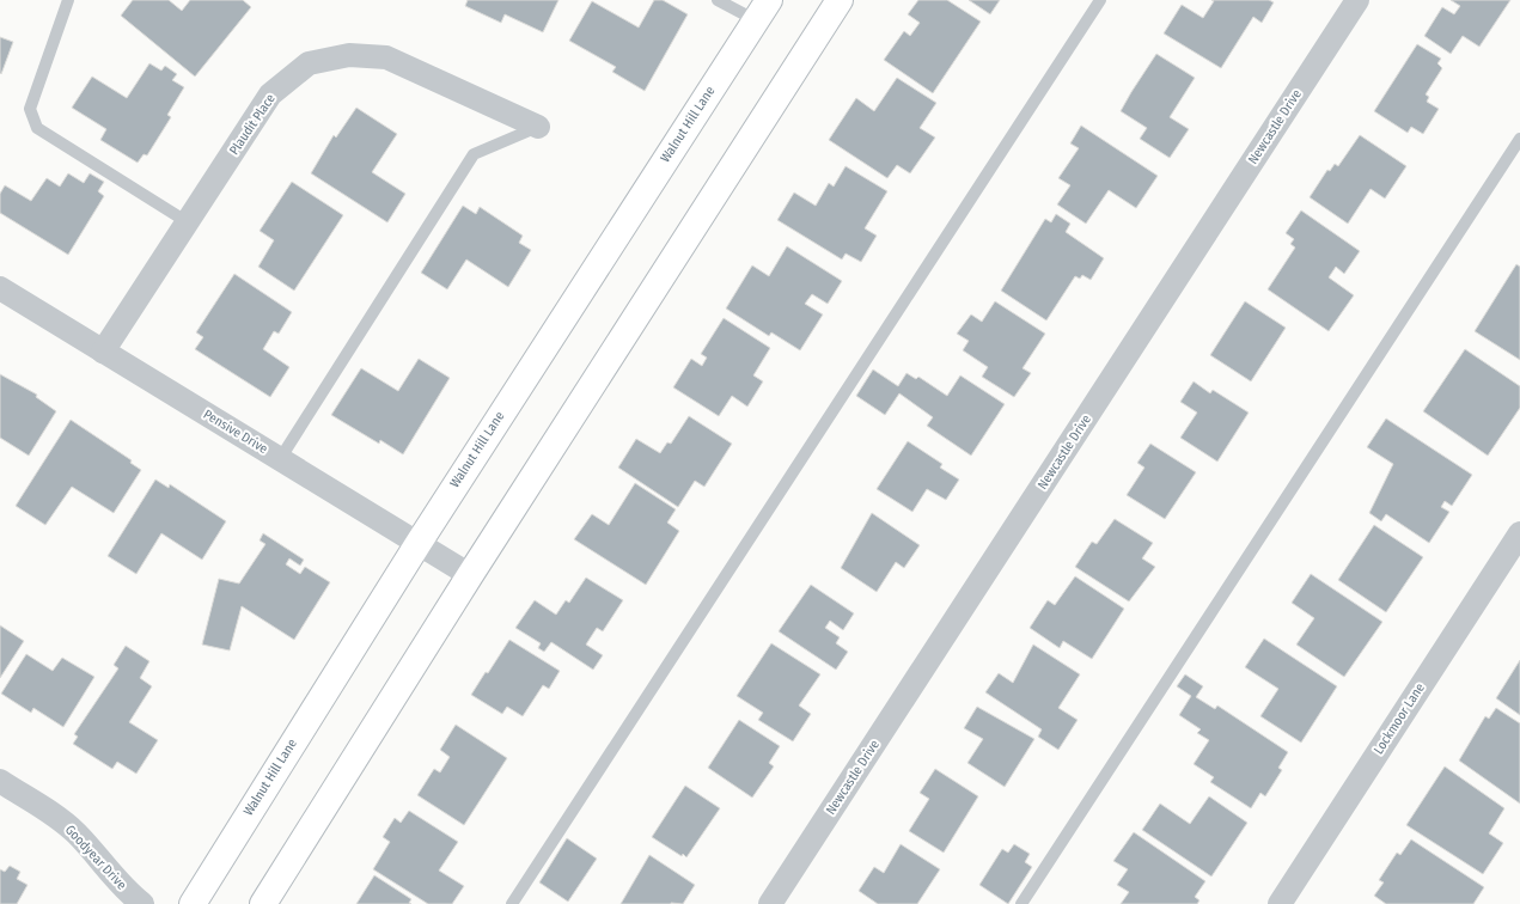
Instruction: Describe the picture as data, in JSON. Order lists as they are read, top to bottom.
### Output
{
  "streets": {
    "main road": ["Walnut Hill Lane"],
    "street": [
      "Plaudit Place",
      "Newcastle Drive",
      "Pensive Drive",
      "Lockmoor Lane",
      "Goodyear Drive"
    ]
  },
  "crossings": [
    ["Plaudit Place", "Pensive Drive"],
    ["Walnut Hill Lane", "Pensive Drive"]
  ]
}
